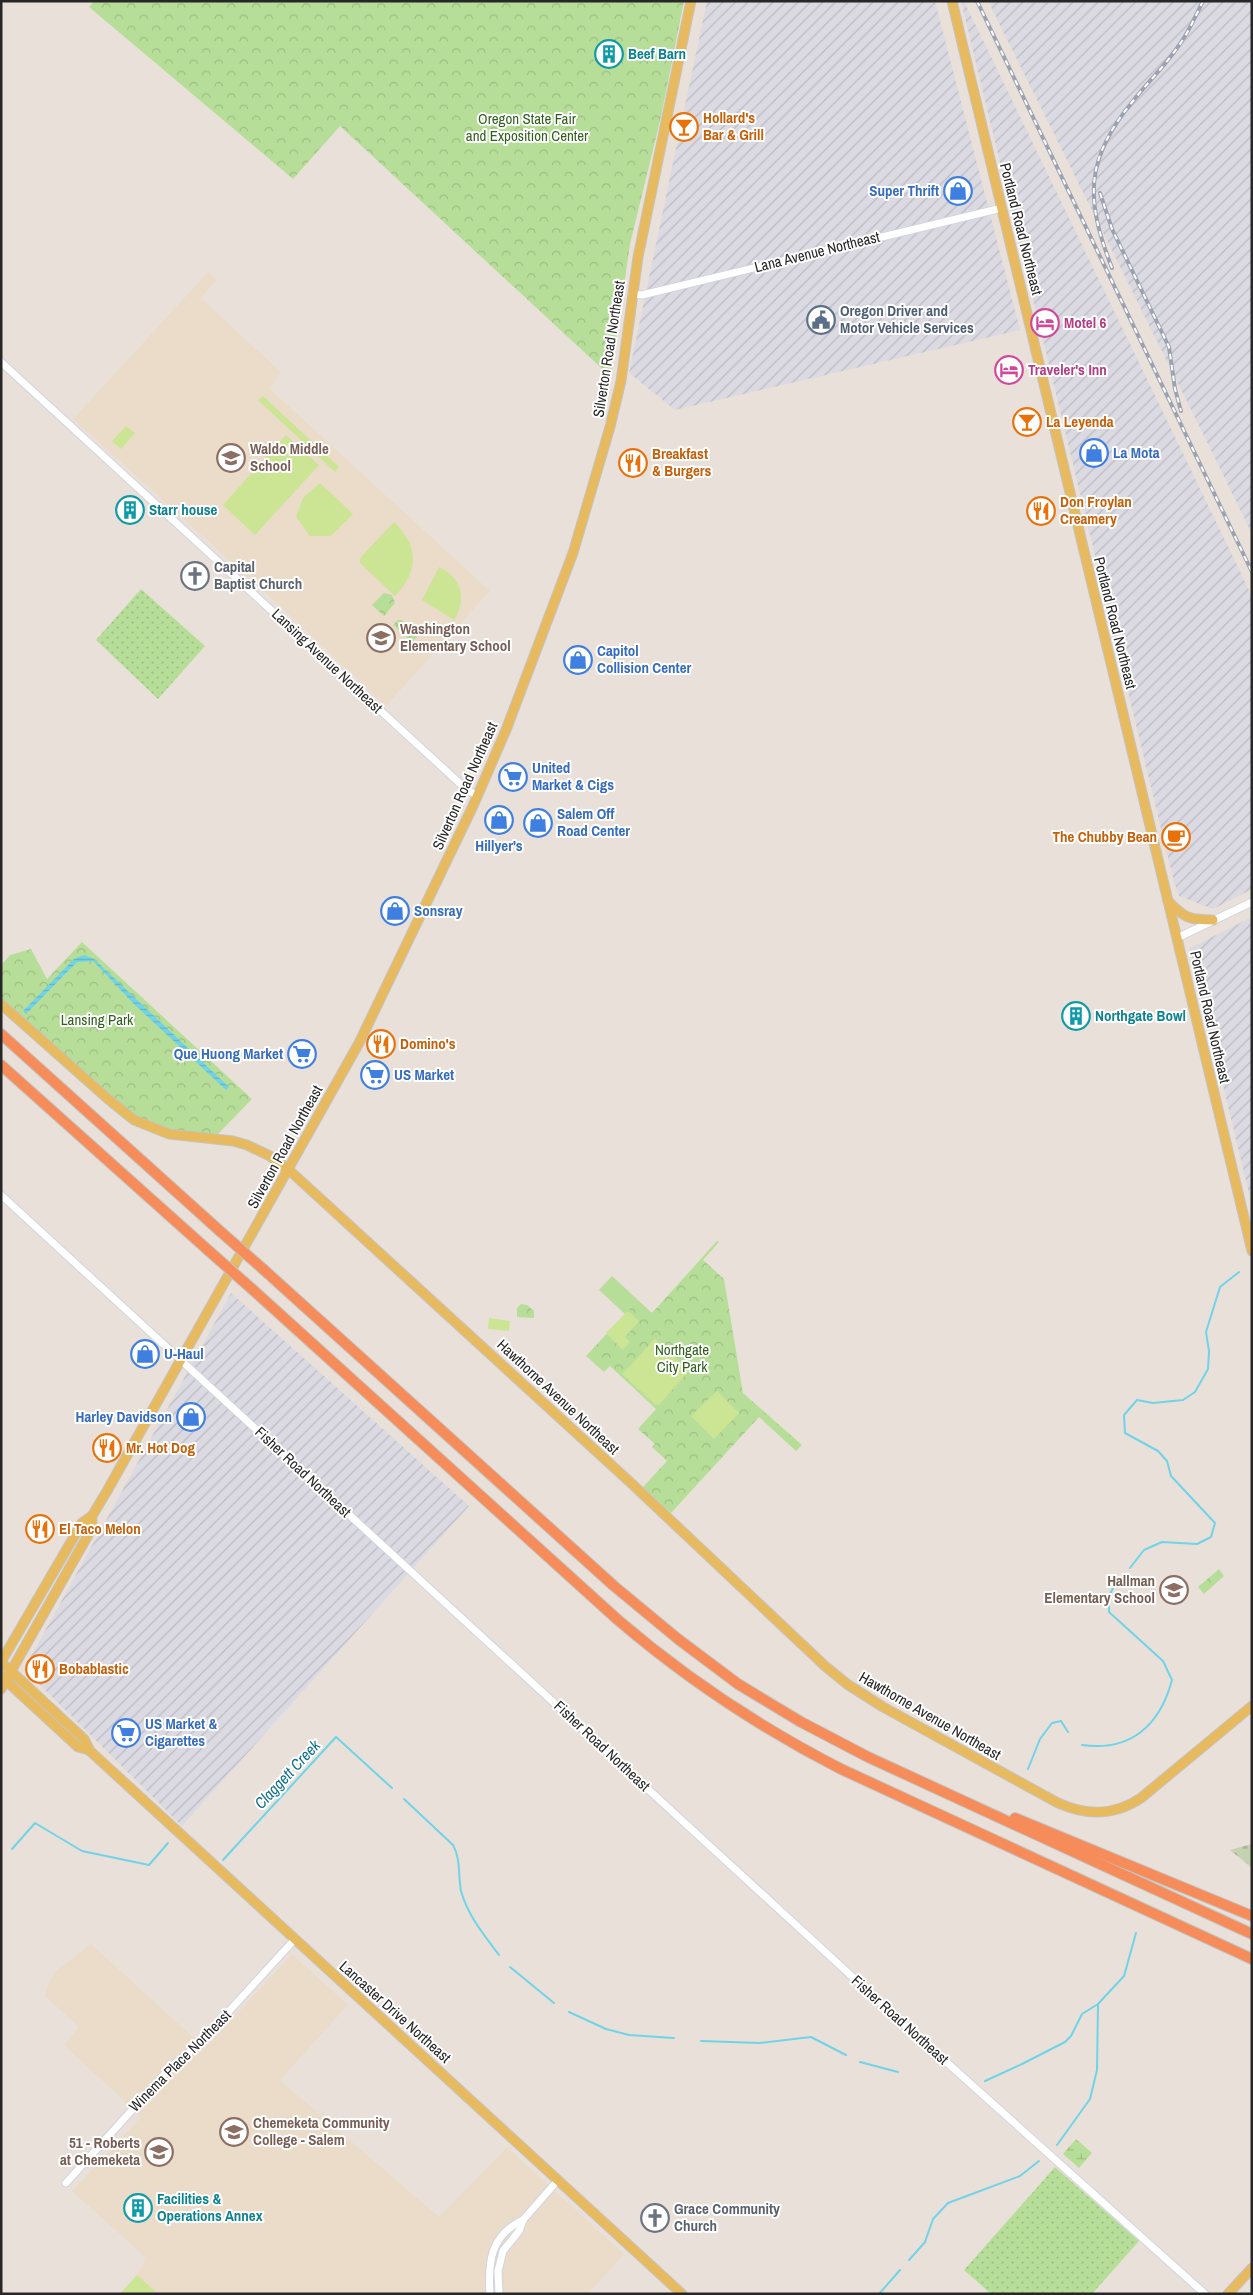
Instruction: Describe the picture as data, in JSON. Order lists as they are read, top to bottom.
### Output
{
  "streets": {
    "main road": [
      "Portland Road Northeast",
      "Silverton Road Northeast",
      "Hawthorne Avenue Northeast",
      "Lancaster Drive Northeast"
    ],
    "street": [
      "Lana Avenue Northeast",
      "Lansing Avenue Northeast",
      "Fisher Road Northeast",
      "Winema Place Northeast"
    ]
  },
  "crossings": [
    ["Portland Road Northeast", "Lana Avenue Northeast"],
    ["Lana Avenue Northeast", "Silverton Road Northeast"],
    ["Silverton Road Northeast", "Lansing Avenue Northeast"],
    ["Silverton Road Northeast", "Hawthorne Avenue Northeast"],
    ["Silverton Road Northeast", "Fisher Road Northeast"],
    ["Silverton Road Northeast", "Lancaster Drive Northeast"],
    ["Lancaster Drive Northeast", "Winema Place Northeast"]
  ],
  "water": ["Claggett Creek"],
  "parks": ["Oregon State Fair and Exposition Center", "Lansing Park", "Northgate City Park"],
  "places": {
    "building": [
      "Beef Barn",
      "Starr house",
      "Northgate Bowl",
      "Facilities & Operations Annex"
    ],
    "bar": ["Hollard's Bar & Grill", "La Leyenda"],
    "shop": [
      "Super Thrift",
      "La Mota",
      "Capitol Collision Center",
      "Hillyer's",
      "Salem Off Road Center",
      "Sonsray",
      "U-Haul",
      "Harley Davidson"
    ],
    "public building": ["Oregon Driver and Motor Vehicle Services"],
    "hotel": ["Motel 6", "Traveler's Inn"],
    "school or university": [
      "Waldo Middle School",
      "Washington Elementary School",
      "Hallman Elementary School",
      "Chemeketa Community College - Salem",
      "51 - Roberts at Chemeketa"
    ],
    "restaurant": [
      "Breakfast & Burgers",
      "Don Froylan Creamery",
      "Domino's",
      "Mr. Hot Dog",
      "El Taco Melon",
      "Bobablastic"
    ],
    "church": ["Capital Baptist Church", "Grace Community Church"],
    "supermarket": [
      "United Market & Cigs",
      "Que Huong Market",
      "US Market",
      "US Market & Cigarettes"
    ],
    "cafe": ["The Chubby Bean"]
  }
}
